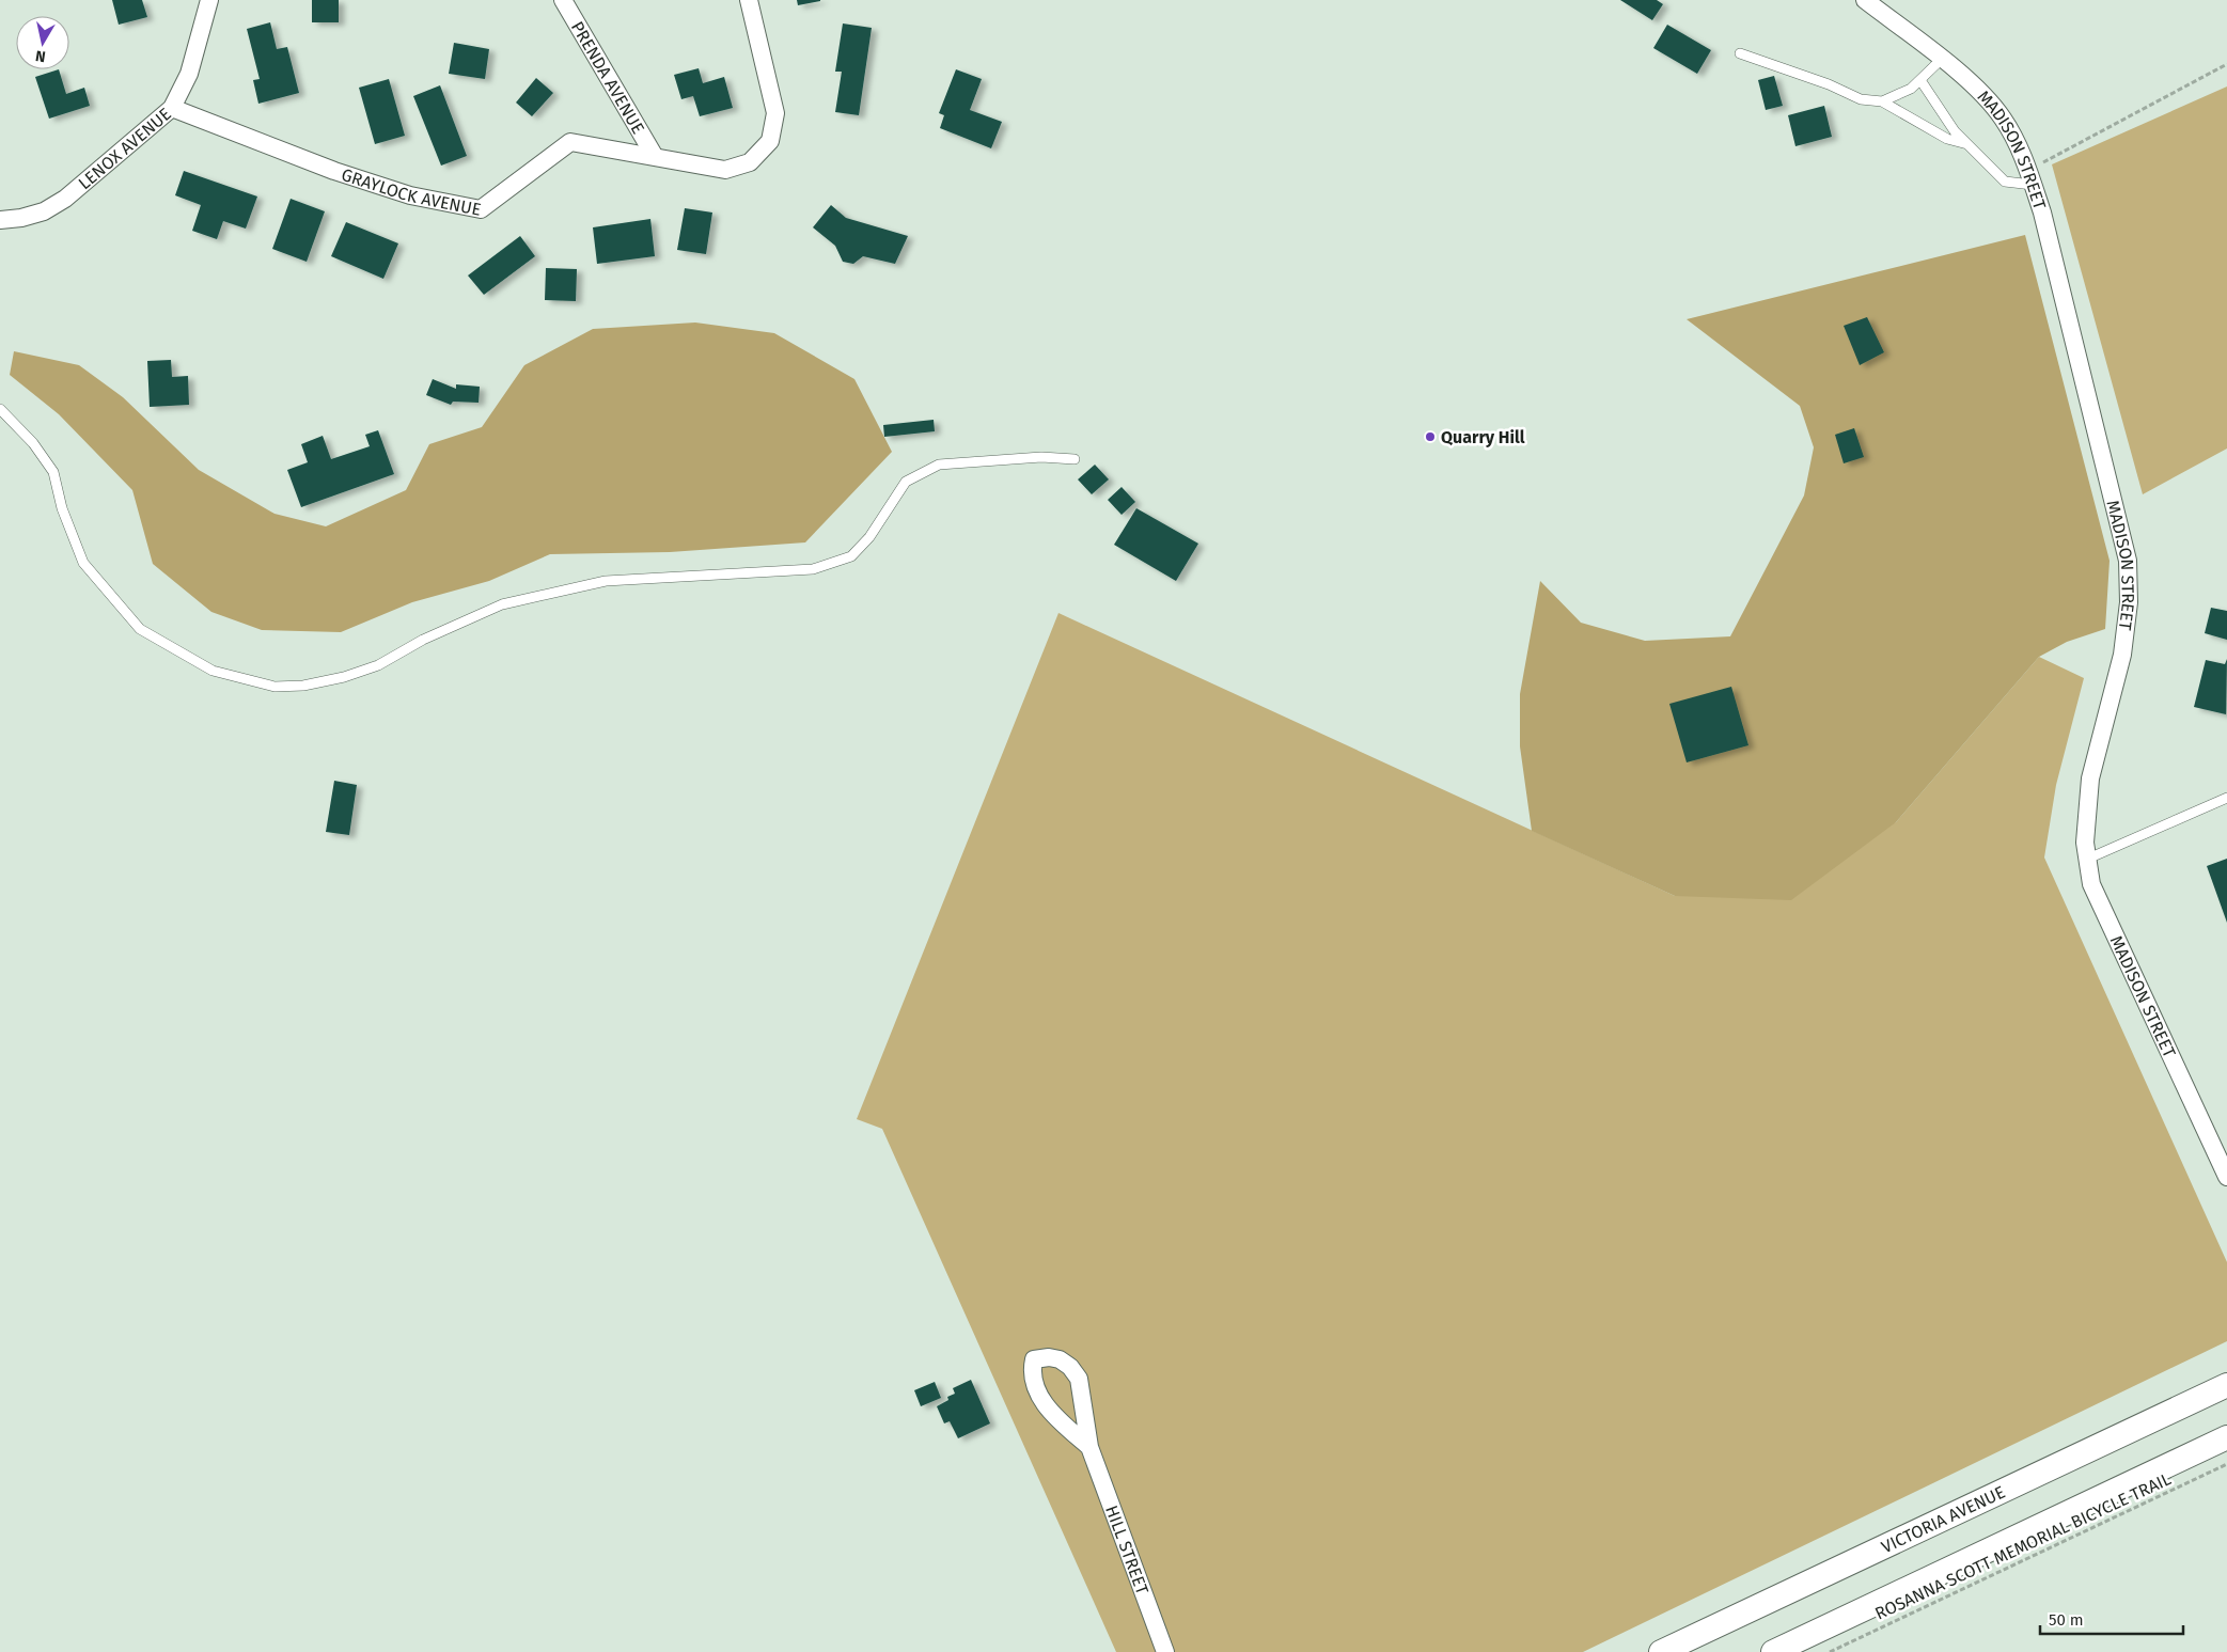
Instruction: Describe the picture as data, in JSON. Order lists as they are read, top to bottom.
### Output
{
  "streets": {
    "main road": ["VICTORIA AVENUE"],
    "street": [
      "PRENDA AVENUE",
      "LENOX AVENUE",
      "MADISON STREET",
      "GRAYLOCK AVENUE",
      "HILL STREET"
    ],
    "path": ["ROSANNA SCOTT MEMORIAL BICYCLE TRAIL"]
  },
  "crossings": [
    ["PRENDA AVENUE", "GRAYLOCK AVENUE"],
    ["LENOX AVENUE", "GRAYLOCK AVENUE"]
  ],
  "places": ["Quarry Hill"],
  "scale_bar": "50 m",
  "north": "bottom"
}
